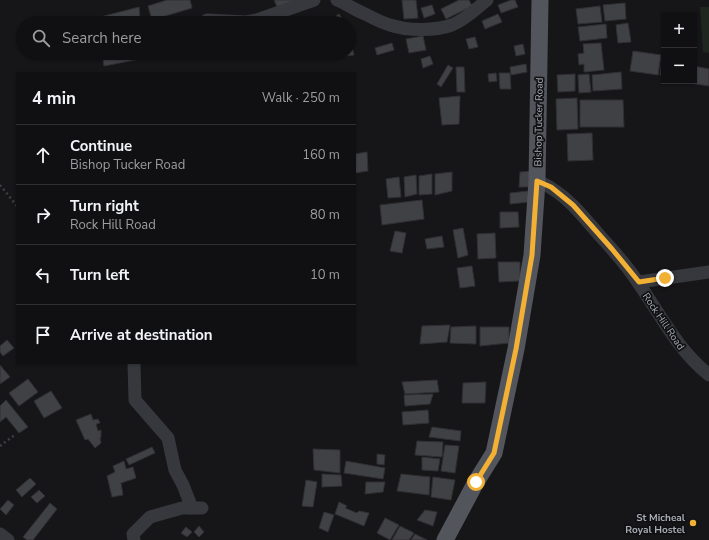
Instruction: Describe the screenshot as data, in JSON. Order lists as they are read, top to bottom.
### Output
{
  "streets": {
    "main road": ["Bishop Tucker Road"],
    "street": ["Rock Hill Road"]
  },
  "crossings": [
    ["Bishop Tucker Road", "Rock Hill Road"]
  ],
  "places": ["St Micheal Royal Hostel"],
  "page": {
    "map_buttons": ["+", "−"],
    "search": "Search here",
    "heading": ["4 min", "Walk · 250 m"],
    "list": [
      ["Continue", "Bishop Tucker Road", "160 m"],
      ["Turn right", "Rock Hill Road", "80 m"],
      ["Turn left", "10 m"],
      "Arrive at destination"
    ]
  }
}
